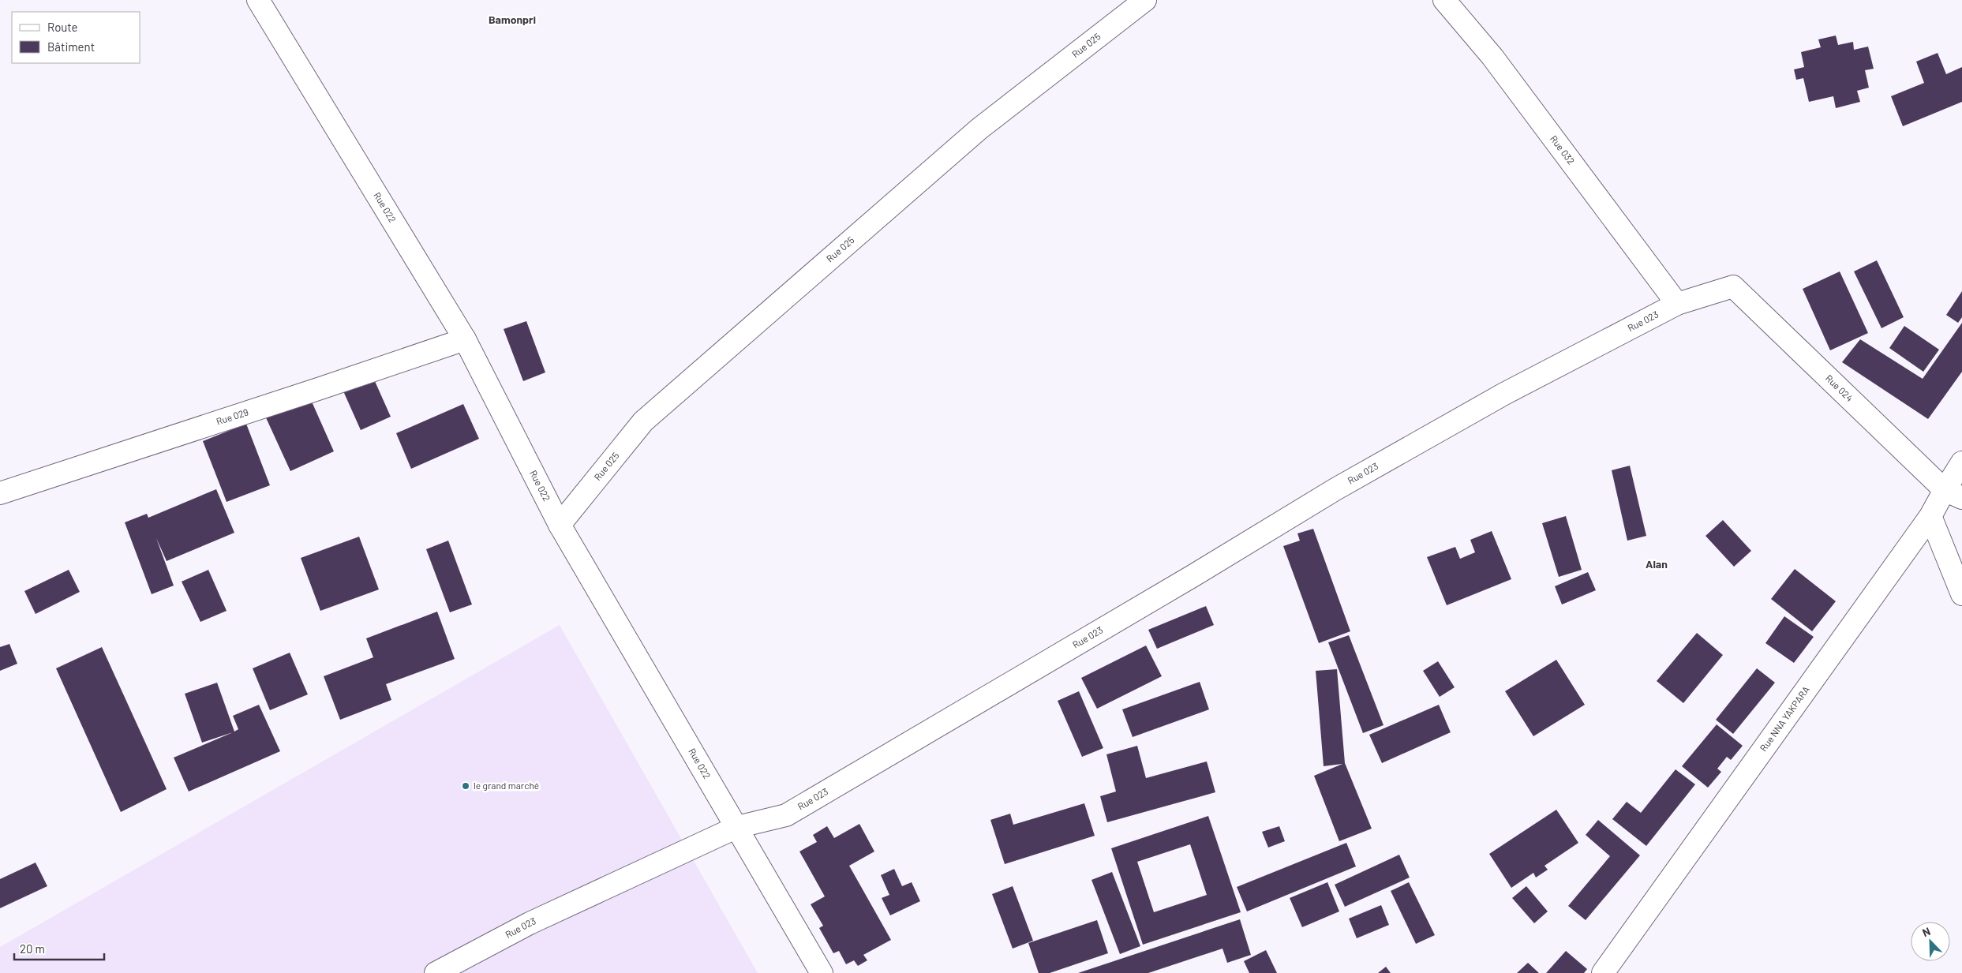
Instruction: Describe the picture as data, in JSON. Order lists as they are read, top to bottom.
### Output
{
  "streets": {
    "street": [
      "Rue 025",
      "Rue 032",
      "Rue 022",
      "Rue 023",
      "Rue 024",
      "Rue 029",
      "Rue NNA YAKPARA"
    ]
  },
  "crossings": [
    ["Rue 025", "Rue 022"],
    ["Rue 032", "Rue 023"],
    ["Rue 022", "Rue 023"],
    ["Rue 022", "Rue 029"],
    ["Rue 023", "Rue 024"],
    ["Rue 024", "Rue NNA YAKPARA"]
  ],
  "districts": ["Bamonpri", "Alan"],
  "places": ["le grand marché"],
  "legend": ["Route", "Bâtiment"],
  "scale_bar": "20 m",
  "north": "top left"
}
